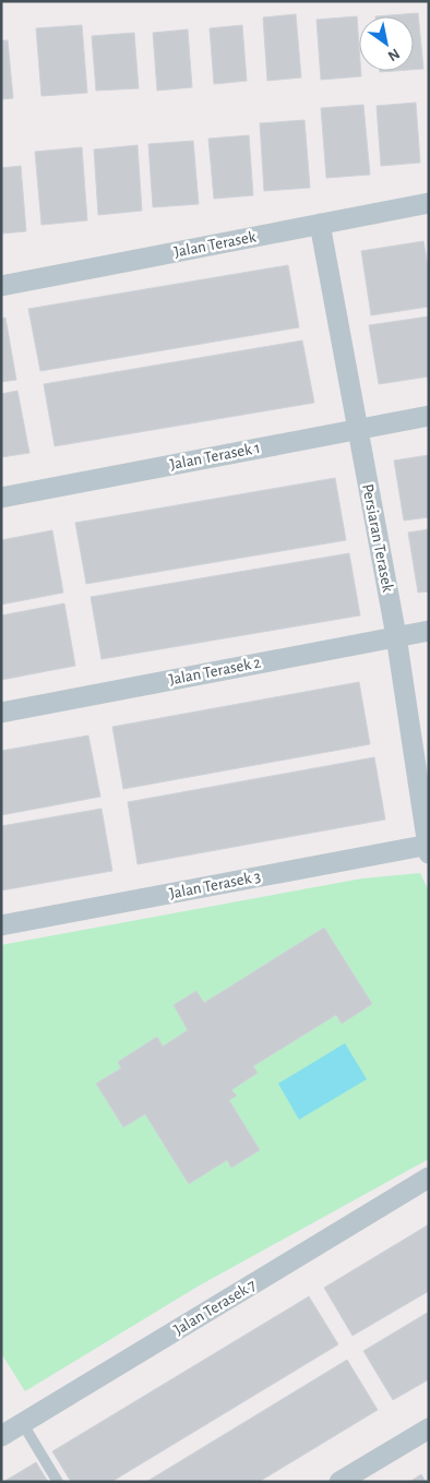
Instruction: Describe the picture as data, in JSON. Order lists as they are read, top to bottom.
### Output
{
  "streets": {
    "street": [
      "Jalan Terasek",
      "Jalan Terasek 1",
      "Persiaran Terasek",
      "Jalan Terasek 2",
      "Jalan Terasek 3",
      "Jalan Terasek 7"
    ]
  },
  "crossings": [
    ["Jalan Terasek", "Persiaran Terasek"],
    ["Jalan Terasek 1", "Persiaran Terasek"],
    ["Persiaran Terasek", "Jalan Terasek 2"],
    ["Persiaran Terasek", "Jalan Terasek 3"]
  ],
  "north": "bottom right"
}
